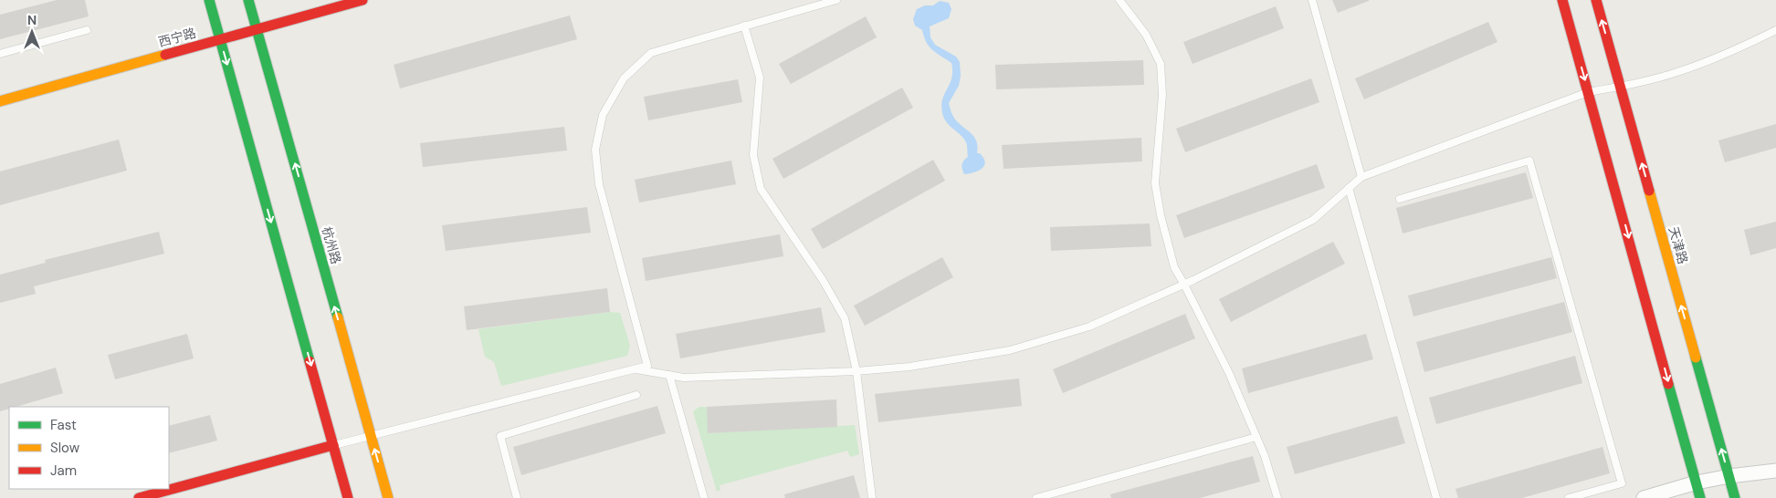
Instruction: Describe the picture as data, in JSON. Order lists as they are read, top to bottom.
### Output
{
  "streets": {
    "street": ["西宁路", "杭州路", "天津路"]
  },
  "crossings": [
    ["西宁路", "杭州路"]
  ],
  "legend": ["Fast", "Slow", "Jam"],
  "north": "top"
}
